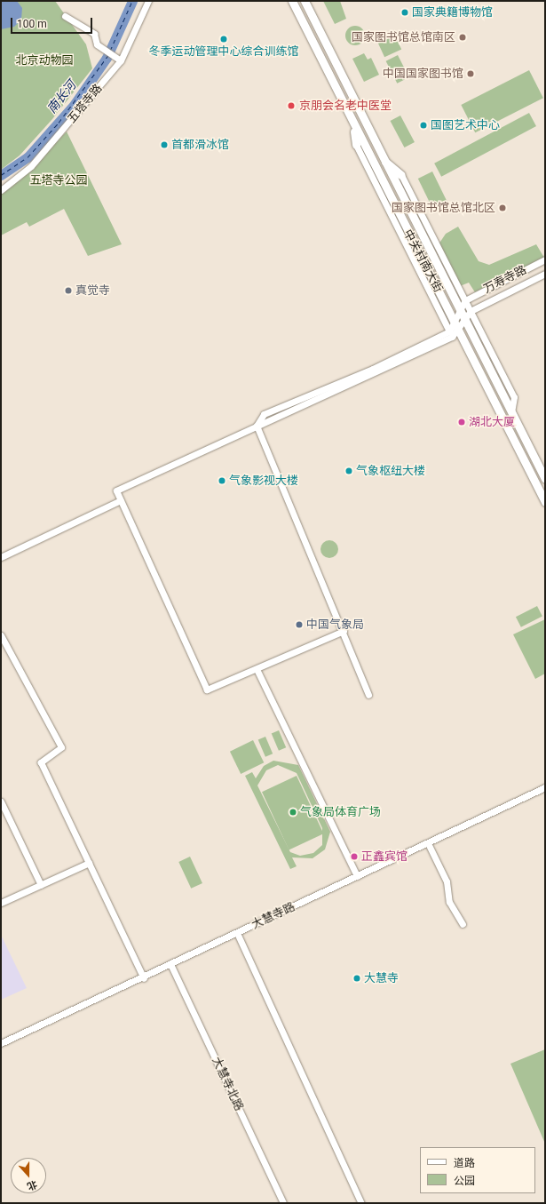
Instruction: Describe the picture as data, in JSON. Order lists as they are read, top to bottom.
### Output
{
  "streets": {
    "main road": ["中关村南大街"],
    "street": [
      "五塔寺路",
      "万寿寺路",
      "大慧寺路",
      "大慧寺北路"
    ]
  },
  "crossings": [
    ["中关村南大街", "万寿寺路"],
    ["大慧寺路", "大慧寺北路"]
  ],
  "water": ["南长河"],
  "parks": ["北京动物园", "五塔寺公园"],
  "places": [
    "国家典籍博物馆",
    "国家图书馆总馆南区",
    "冬季运动管理中心综合训练馆",
    "中国国家图书馆",
    "京朋会名老中医堂",
    "国图艺术中心",
    "首都滑冰馆",
    "国家图书馆总馆北区",
    "真觉寺",
    "湖北大厦",
    "气象枢纽大楼",
    "气象影视大楼",
    "中国气象局",
    "气象局体育广场",
    "正鑫宾馆",
    "大慧寺"
  ],
  "legend": ["道路", "公园"],
  "scale_bar": "100 m",
  "north": "bottom"
}
